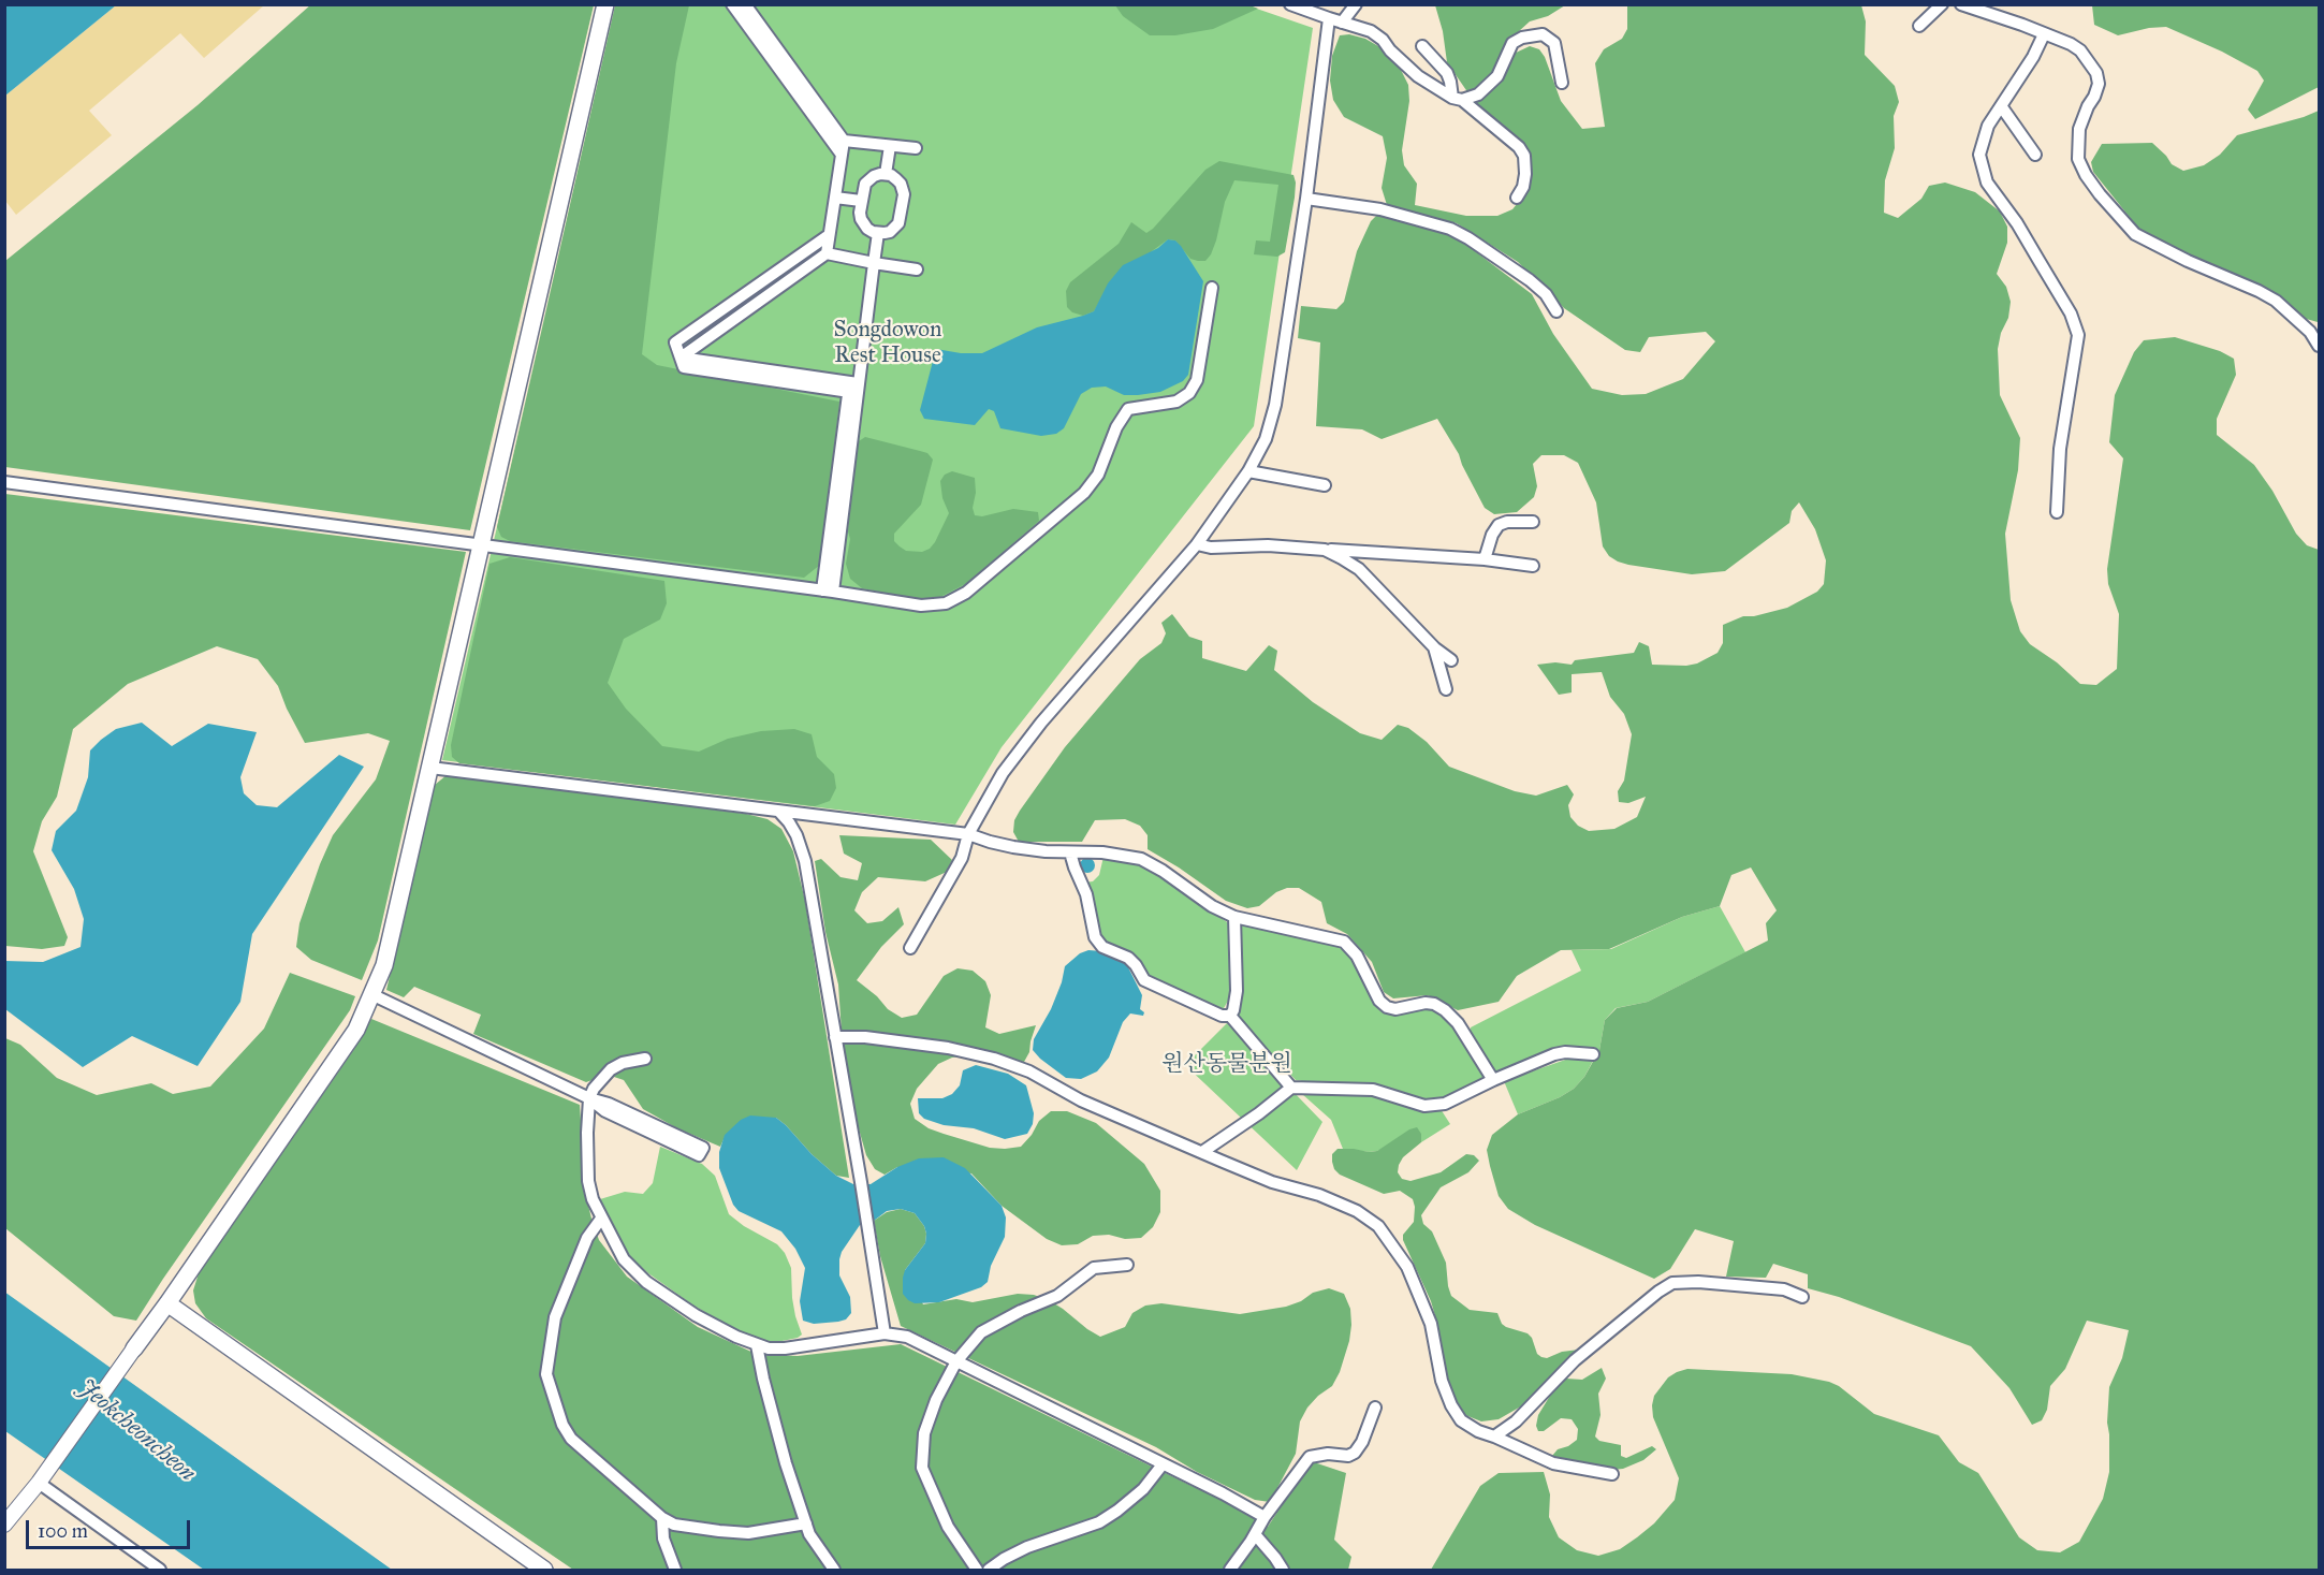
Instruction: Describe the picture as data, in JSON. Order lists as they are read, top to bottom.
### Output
{
  "water": ["Jeokcheoncheon"],
  "parks": ["Songdowon Rest House", "원산동물분원"],
  "scale_bar": "100 m"
}
